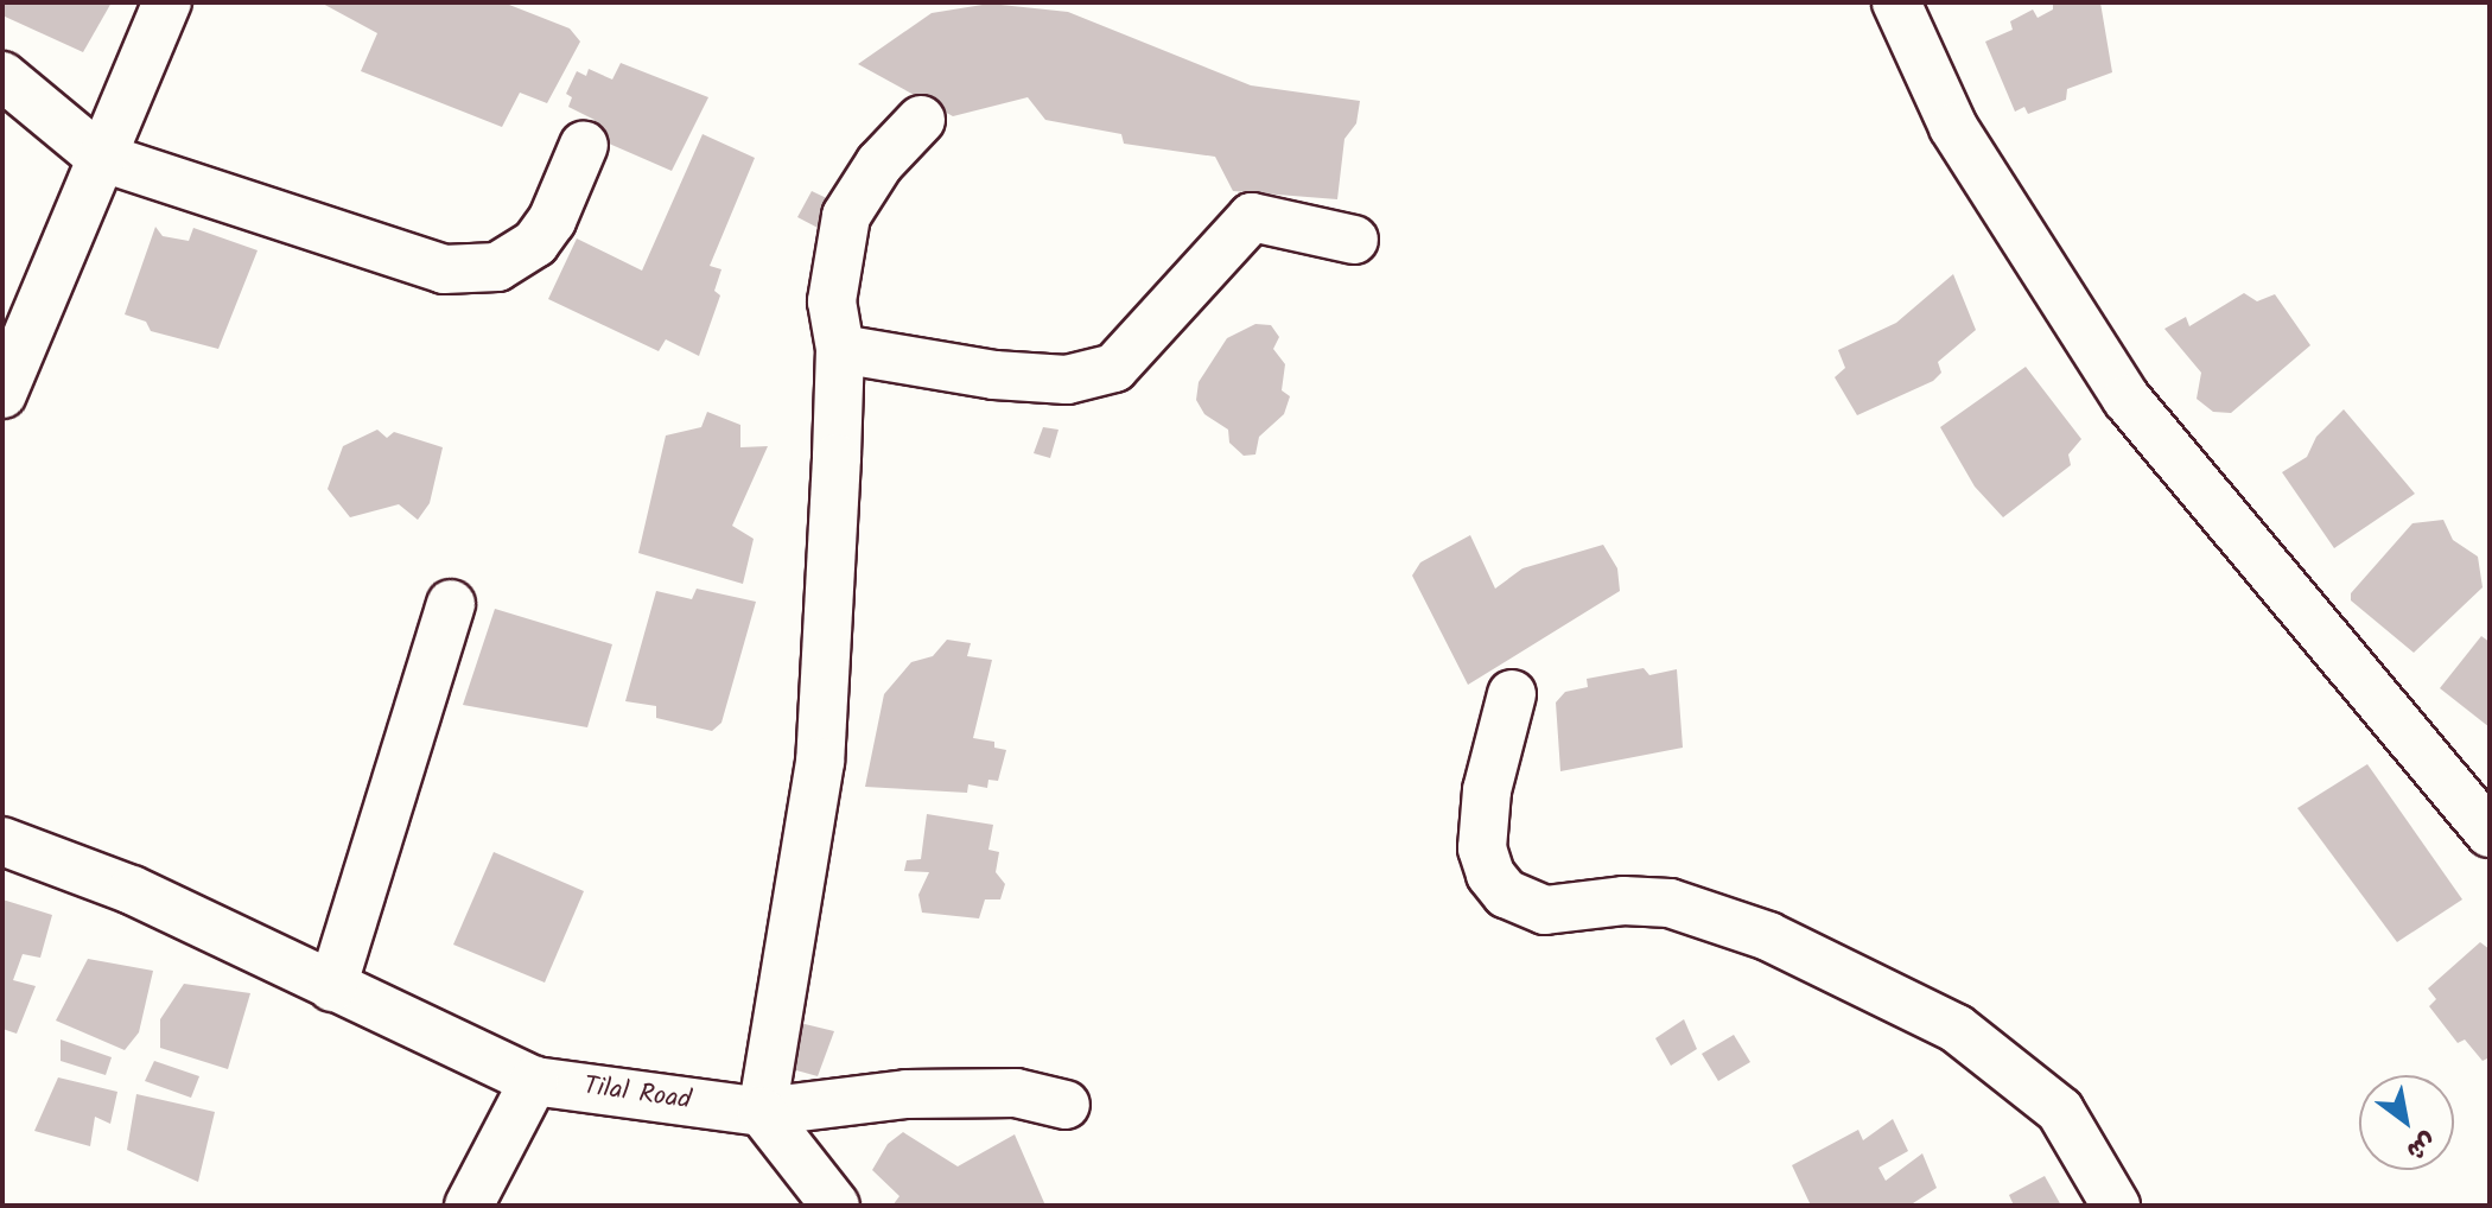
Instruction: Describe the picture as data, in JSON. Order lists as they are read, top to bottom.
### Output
{
  "streets": {
    "street": ["Tilal Road"]
  },
  "north": "bottom right"
}
